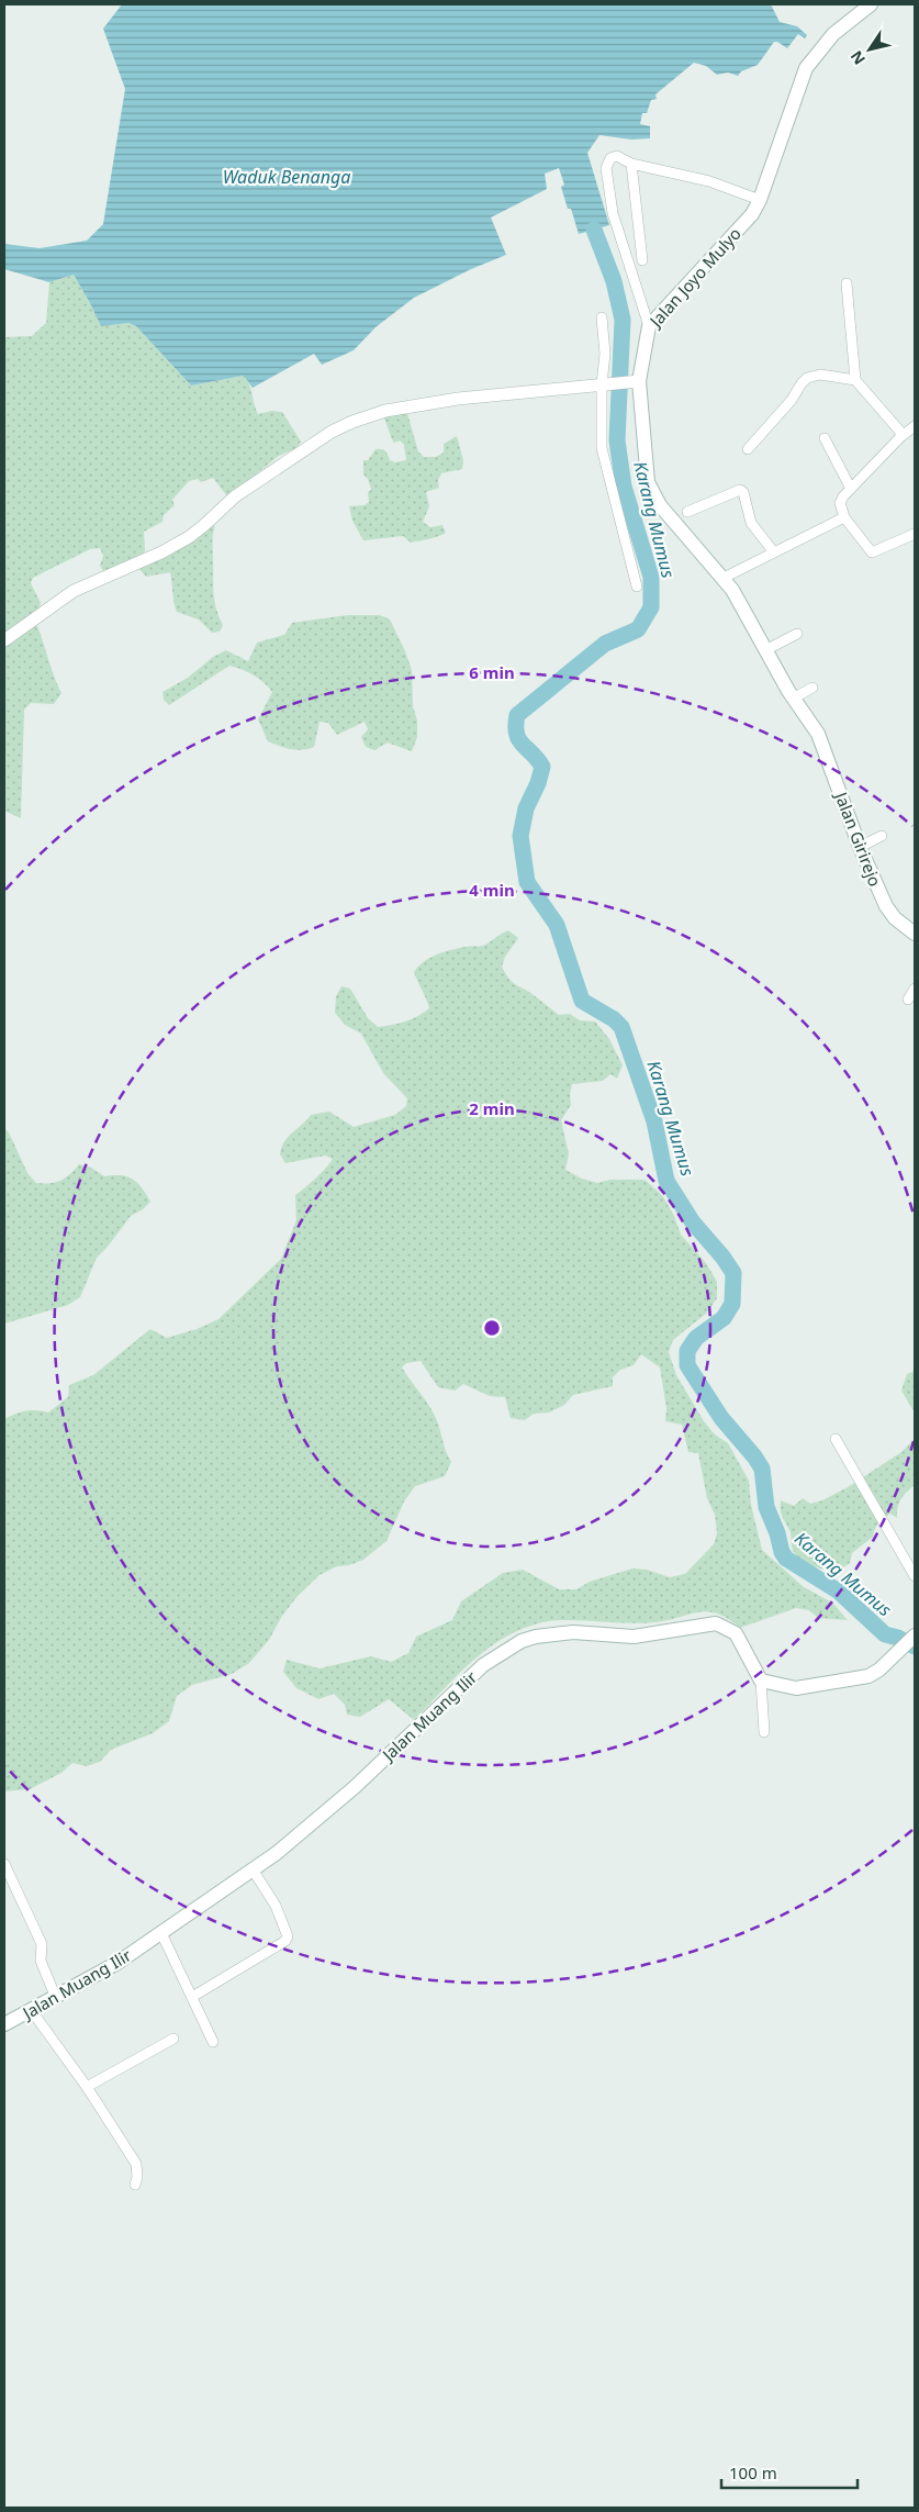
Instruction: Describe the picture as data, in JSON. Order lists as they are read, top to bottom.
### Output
{
  "streets": {
    "main road": ["Jalan Joyo Mulyo", "Jalan Girirejo", "Jalan Muang Ilir"]
  },
  "crossings": [
    ["Jalan Joyo Mulyo", "Jalan Girirejo"]
  ],
  "water": ["Waduk Benanga", "Karang Mumus"],
  "scale_bar": "100 m",
  "north": "bottom left",
  "rings": ["6 min", "4 min", "2 min"]
}
